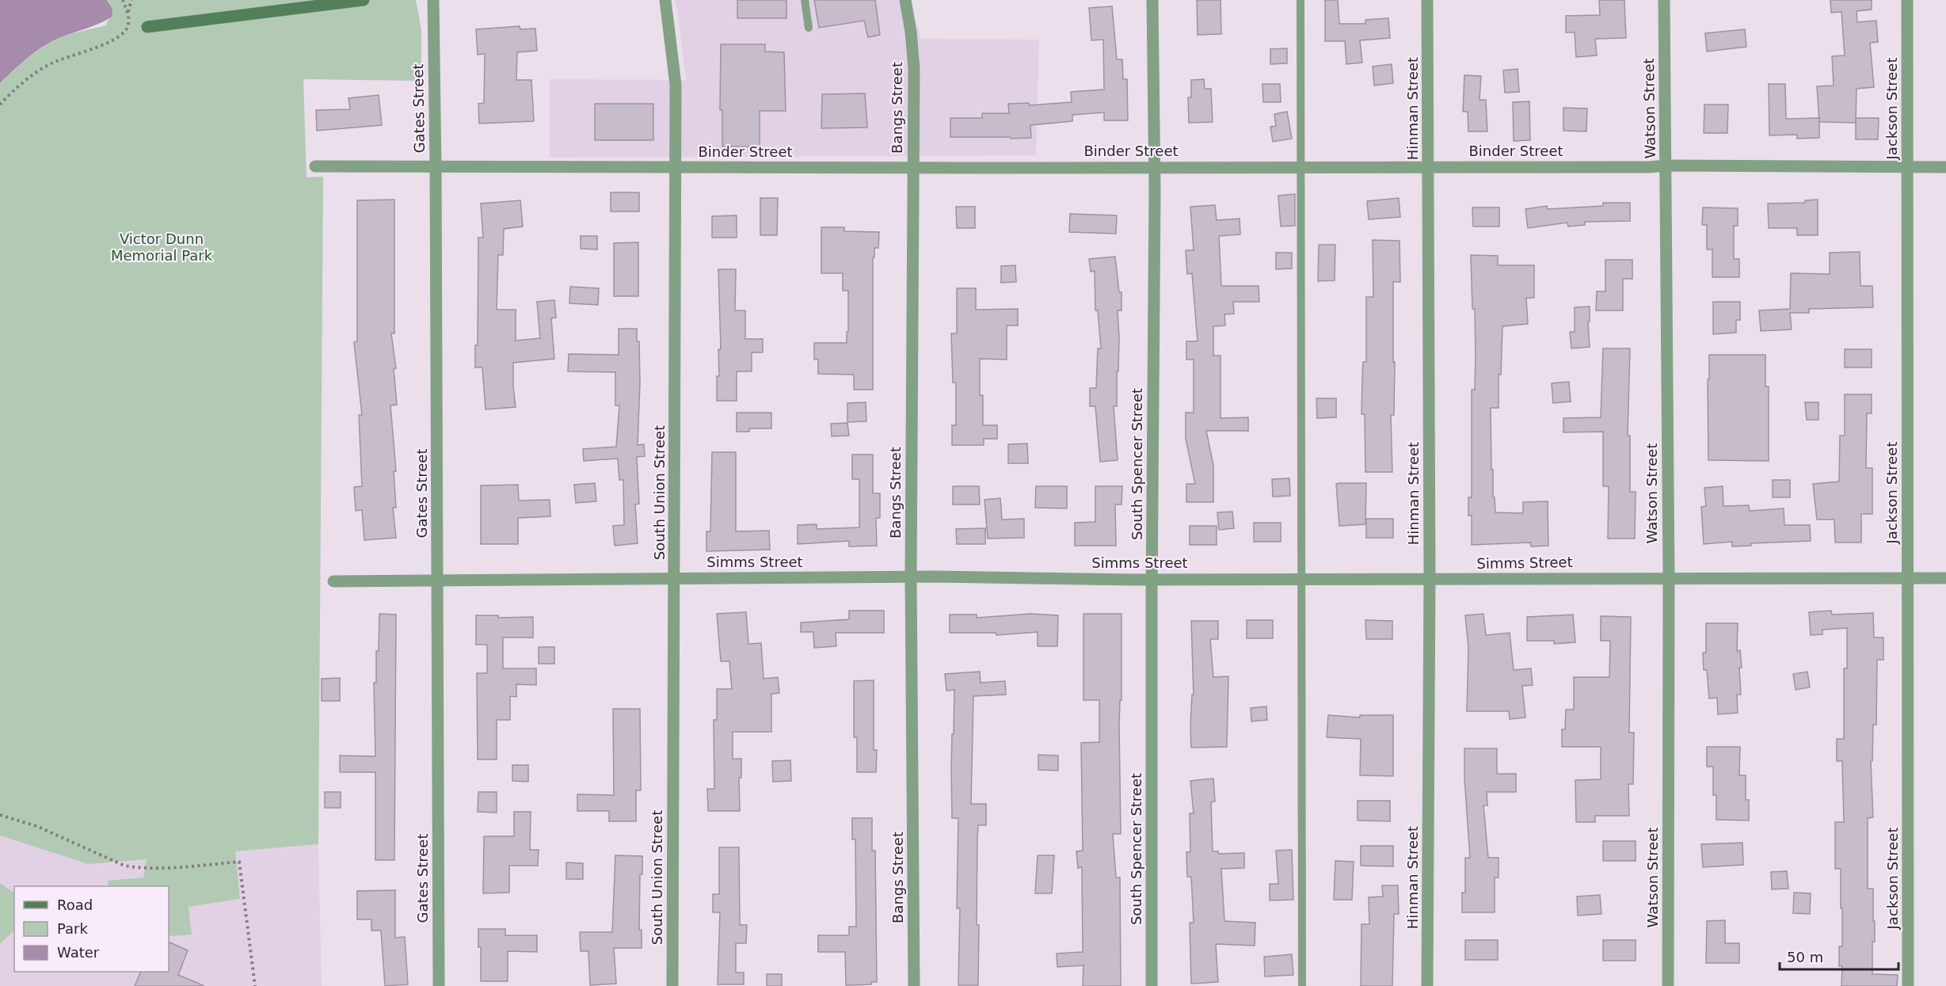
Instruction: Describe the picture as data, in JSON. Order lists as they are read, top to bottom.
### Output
{
  "streets": {
    "street": [
      "Bangs Street",
      "Gates Street",
      "Hinman Street",
      "Watson Street",
      "Jackson Street",
      "Binder Street",
      "South Spencer Street",
      "South Union Street",
      "Simms Street"
    ]
  },
  "crossings": [
    ["Bangs Street", "Binder Street"],
    ["Bangs Street", "Simms Street"],
    ["Gates Street", "Binder Street"],
    ["Gates Street", "Simms Street"],
    ["Hinman Street", "Binder Street"],
    ["Hinman Street", "Simms Street"],
    ["Watson Street", "Binder Street"],
    ["Watson Street", "Simms Street"],
    ["Jackson Street", "Binder Street"],
    ["Jackson Street", "Simms Street"],
    ["Binder Street", "South Spencer Street"],
    ["Binder Street", "South Union Street"],
    ["South Spencer Street", "Simms Street"],
    ["South Union Street", "Simms Street"]
  ],
  "parks": ["Victor Dunn Memorial Park"],
  "legend": ["Road", "Park", "Water"],
  "scale_bar": "50 m"
}
